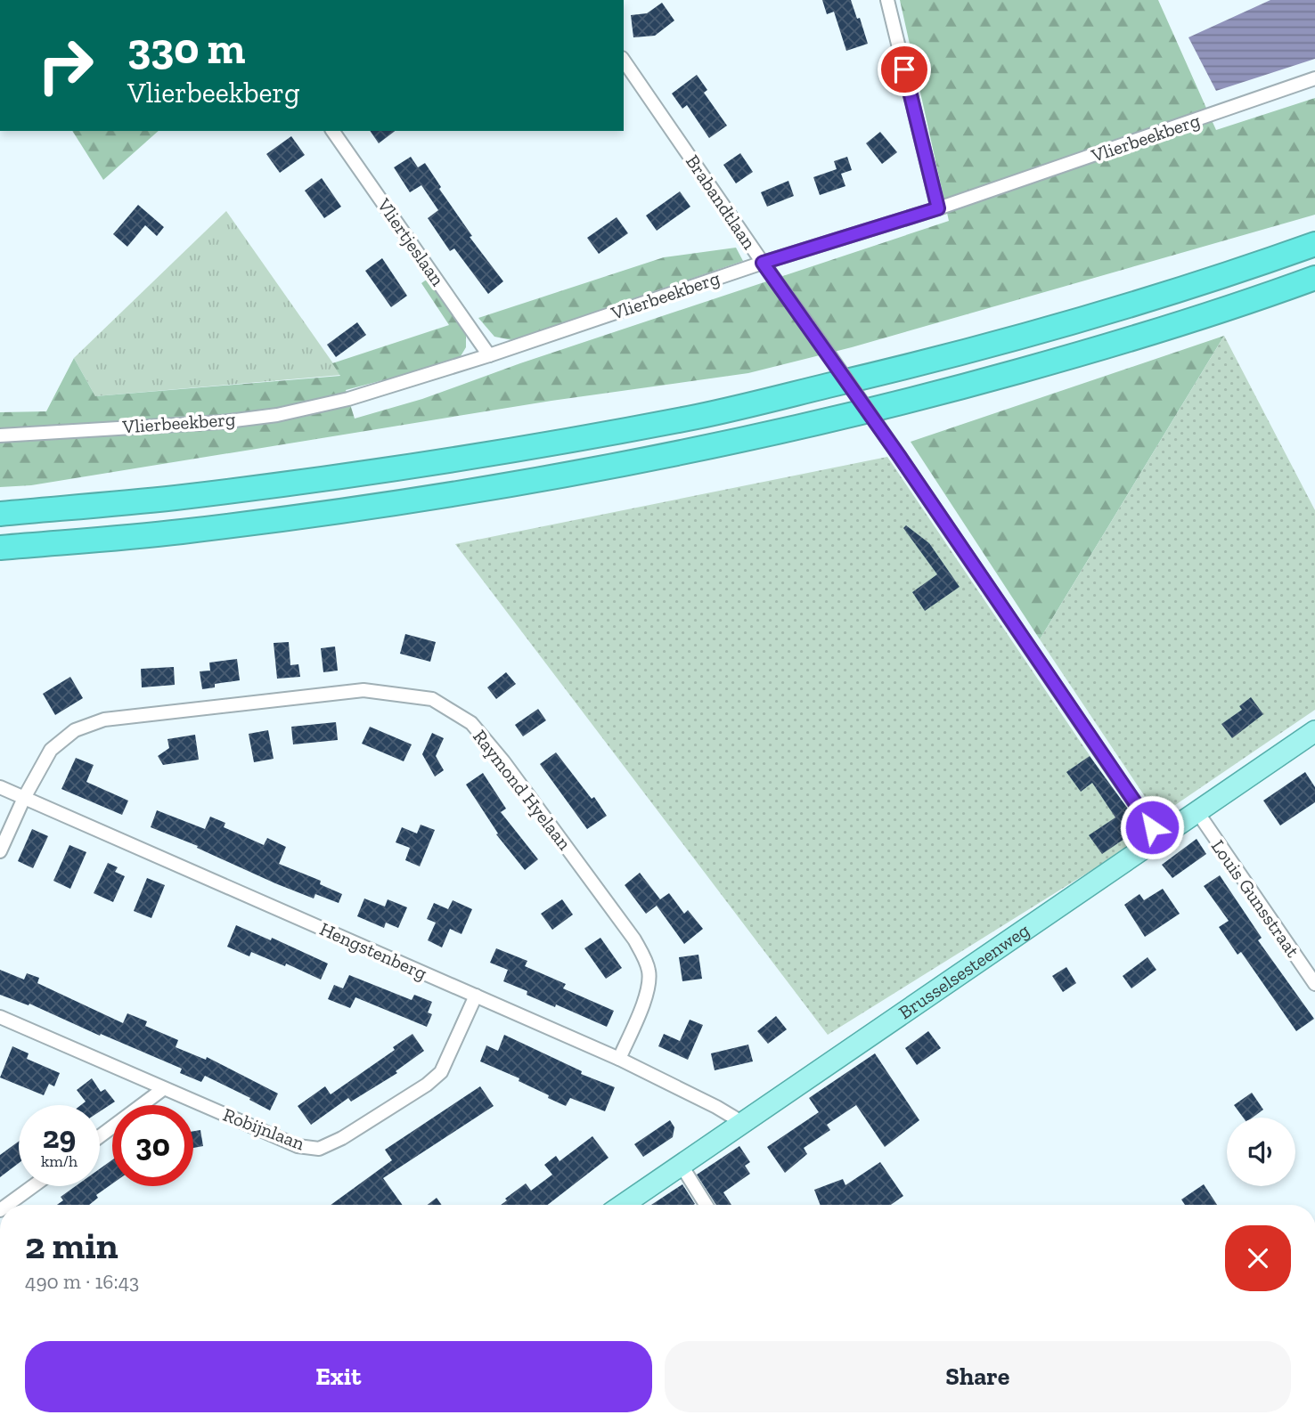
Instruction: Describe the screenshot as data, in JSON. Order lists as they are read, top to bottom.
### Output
{
  "streets": {
    "main road": ["Brusselsesteenweg"],
    "street": [
      "Vlierbeekberg",
      "Brabandtlaan",
      "Vliertjeslaan",
      "Raymond Hyelaan",
      "Louis Gunsstraat",
      "Hengstenberg",
      "Robijnlaan"
    ]
  },
  "crossings": [
    ["Vlierbeekberg", "Brabandtlaan"],
    ["Vlierbeekberg", "Vliertjeslaan"],
    ["Brabandtlaan", "Brusselsesteenweg"],
    ["Raymond Hyelaan", "Hengstenberg"],
    ["Louis Gunsstraat", "Brusselsesteenweg"],
    ["Hengstenberg", "Brusselsesteenweg"],
    ["Hengstenberg", "Robijnlaan"]
  ],
  "page": {
    "turn": ["330 m", "Vlierbeekberg"],
    "speed": "29 km/h",
    "limit": "30",
    "heading": ["2 min", "490 m · 16:43"],
    "buttons": ["Exit", "Share"]
  }
}
